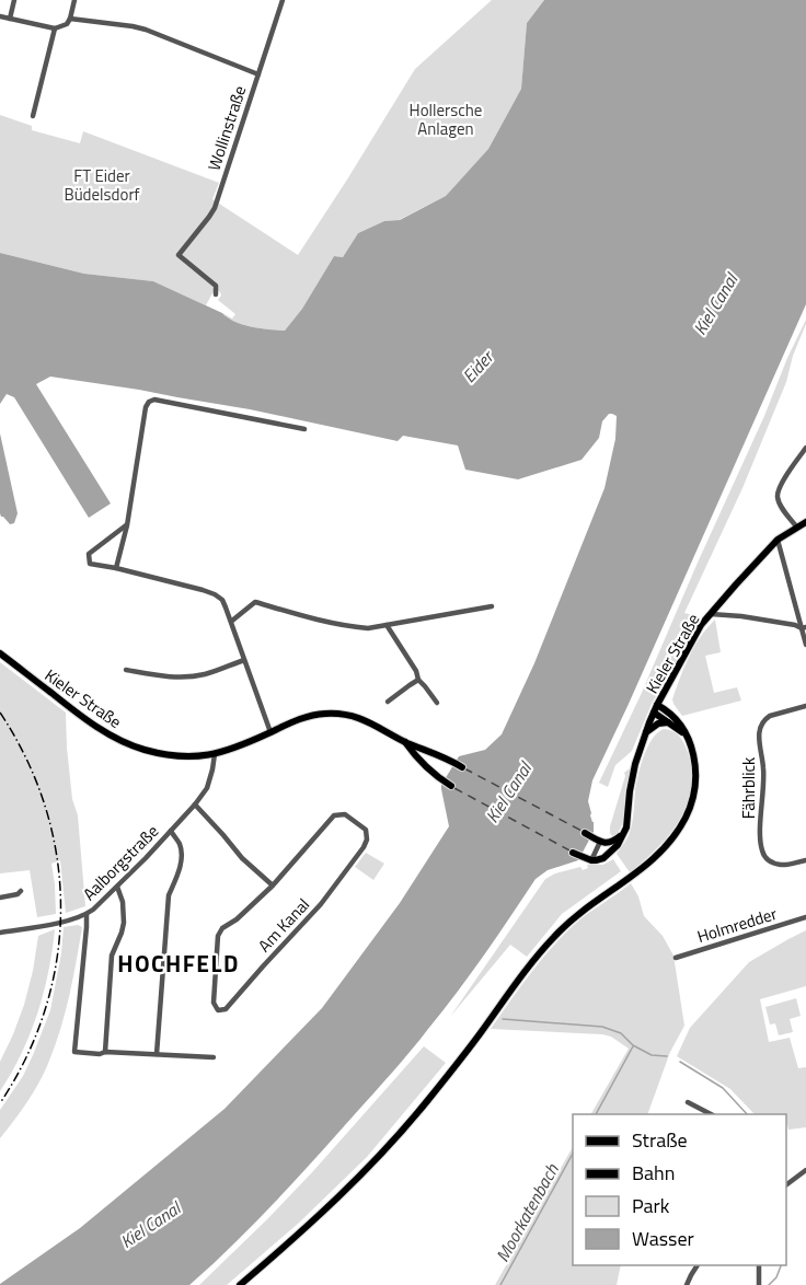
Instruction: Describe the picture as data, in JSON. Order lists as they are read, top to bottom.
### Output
{
  "streets": {
    "main road": ["Kieler Straße"],
    "street": [
      "Wollinstraße",
      "Fährblick",
      "Aalborgstraße",
      "Am Kanal",
      "Holmredder"
    ]
  },
  "crossings": [
    ["Kieler Straße", "Aalborgstraße"]
  ],
  "districts": ["HOCHFELD"],
  "water": ["Kiel Canal", "Eider", "Moorkatenbach"],
  "parks": ["Hollersche Anlagen", "FT Eider Büdelsdorf"],
  "legend": [
    "Straße",
    "Bahn",
    "Park",
    "Wasser"
  ]
}
